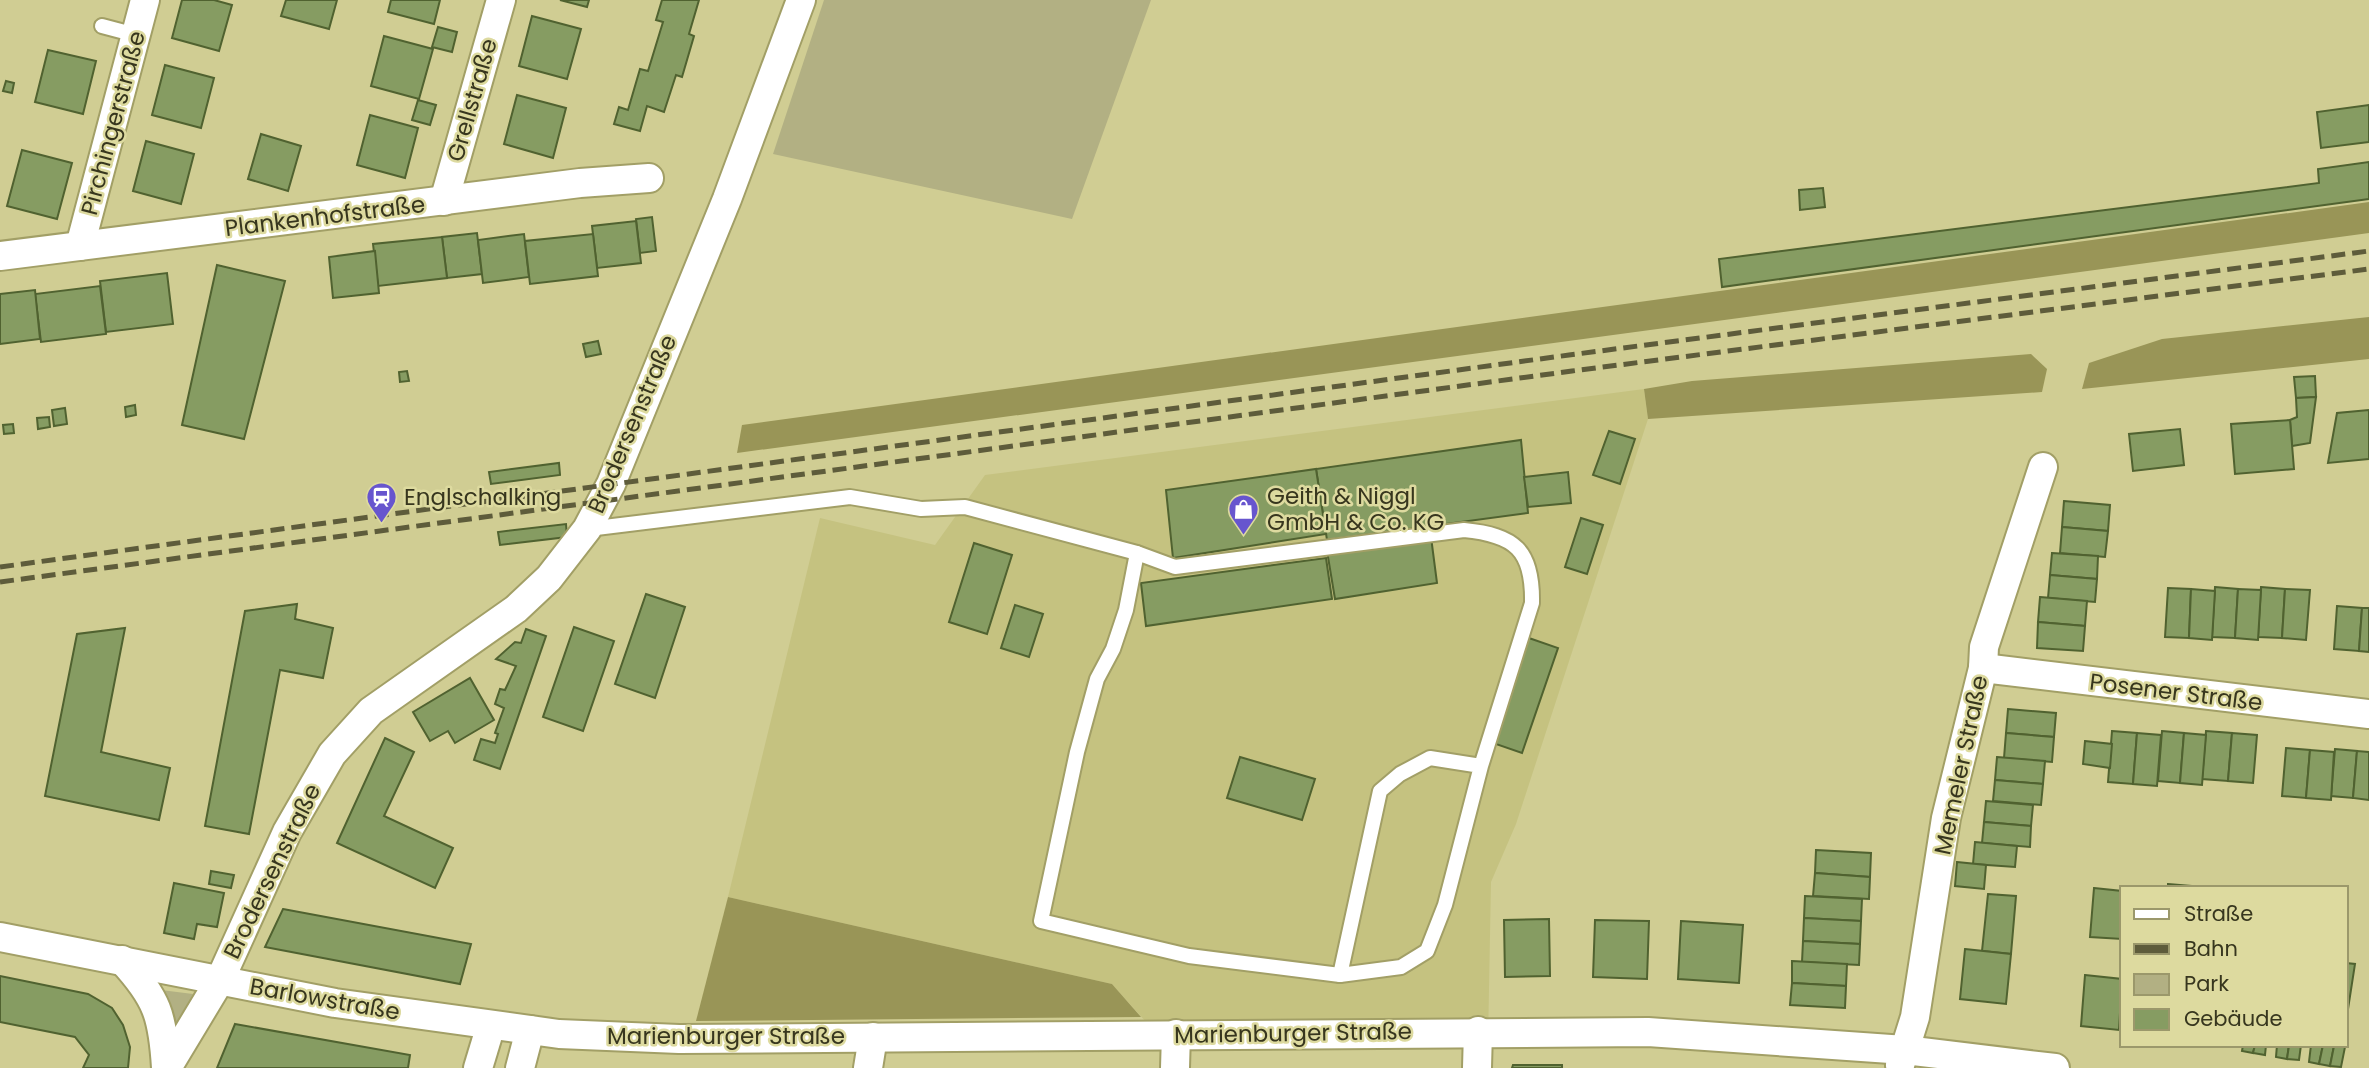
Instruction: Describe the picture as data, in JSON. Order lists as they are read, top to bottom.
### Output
{
  "streets": {
    "street": [
      "Grellstraße",
      "Pirchingerstraße",
      "Plankenhofstraße",
      "Brodersenstraße",
      "Posener Straße",
      "Memeler Straße",
      "Barlowstraße",
      "Marienburger Straße"
    ]
  },
  "crossings": [
    ["Grellstraße", "Plankenhofstraße"],
    ["Pirchingerstraße", "Plankenhofstraße"],
    ["Brodersenstraße", "Barlowstraße"],
    ["Posener Straße", "Memeler Straße"],
    ["Memeler Straße", "Marienburger Straße"],
    ["Barlowstraße", "Marienburger Straße"]
  ],
  "places": {
    "station": ["Englschalking"],
    "shop": ["Geith & Niggl GmbH & Co. KG"]
  },
  "legend": [
    "Straße",
    "Bahn",
    "Park",
    "Gebäude"
  ]
}
